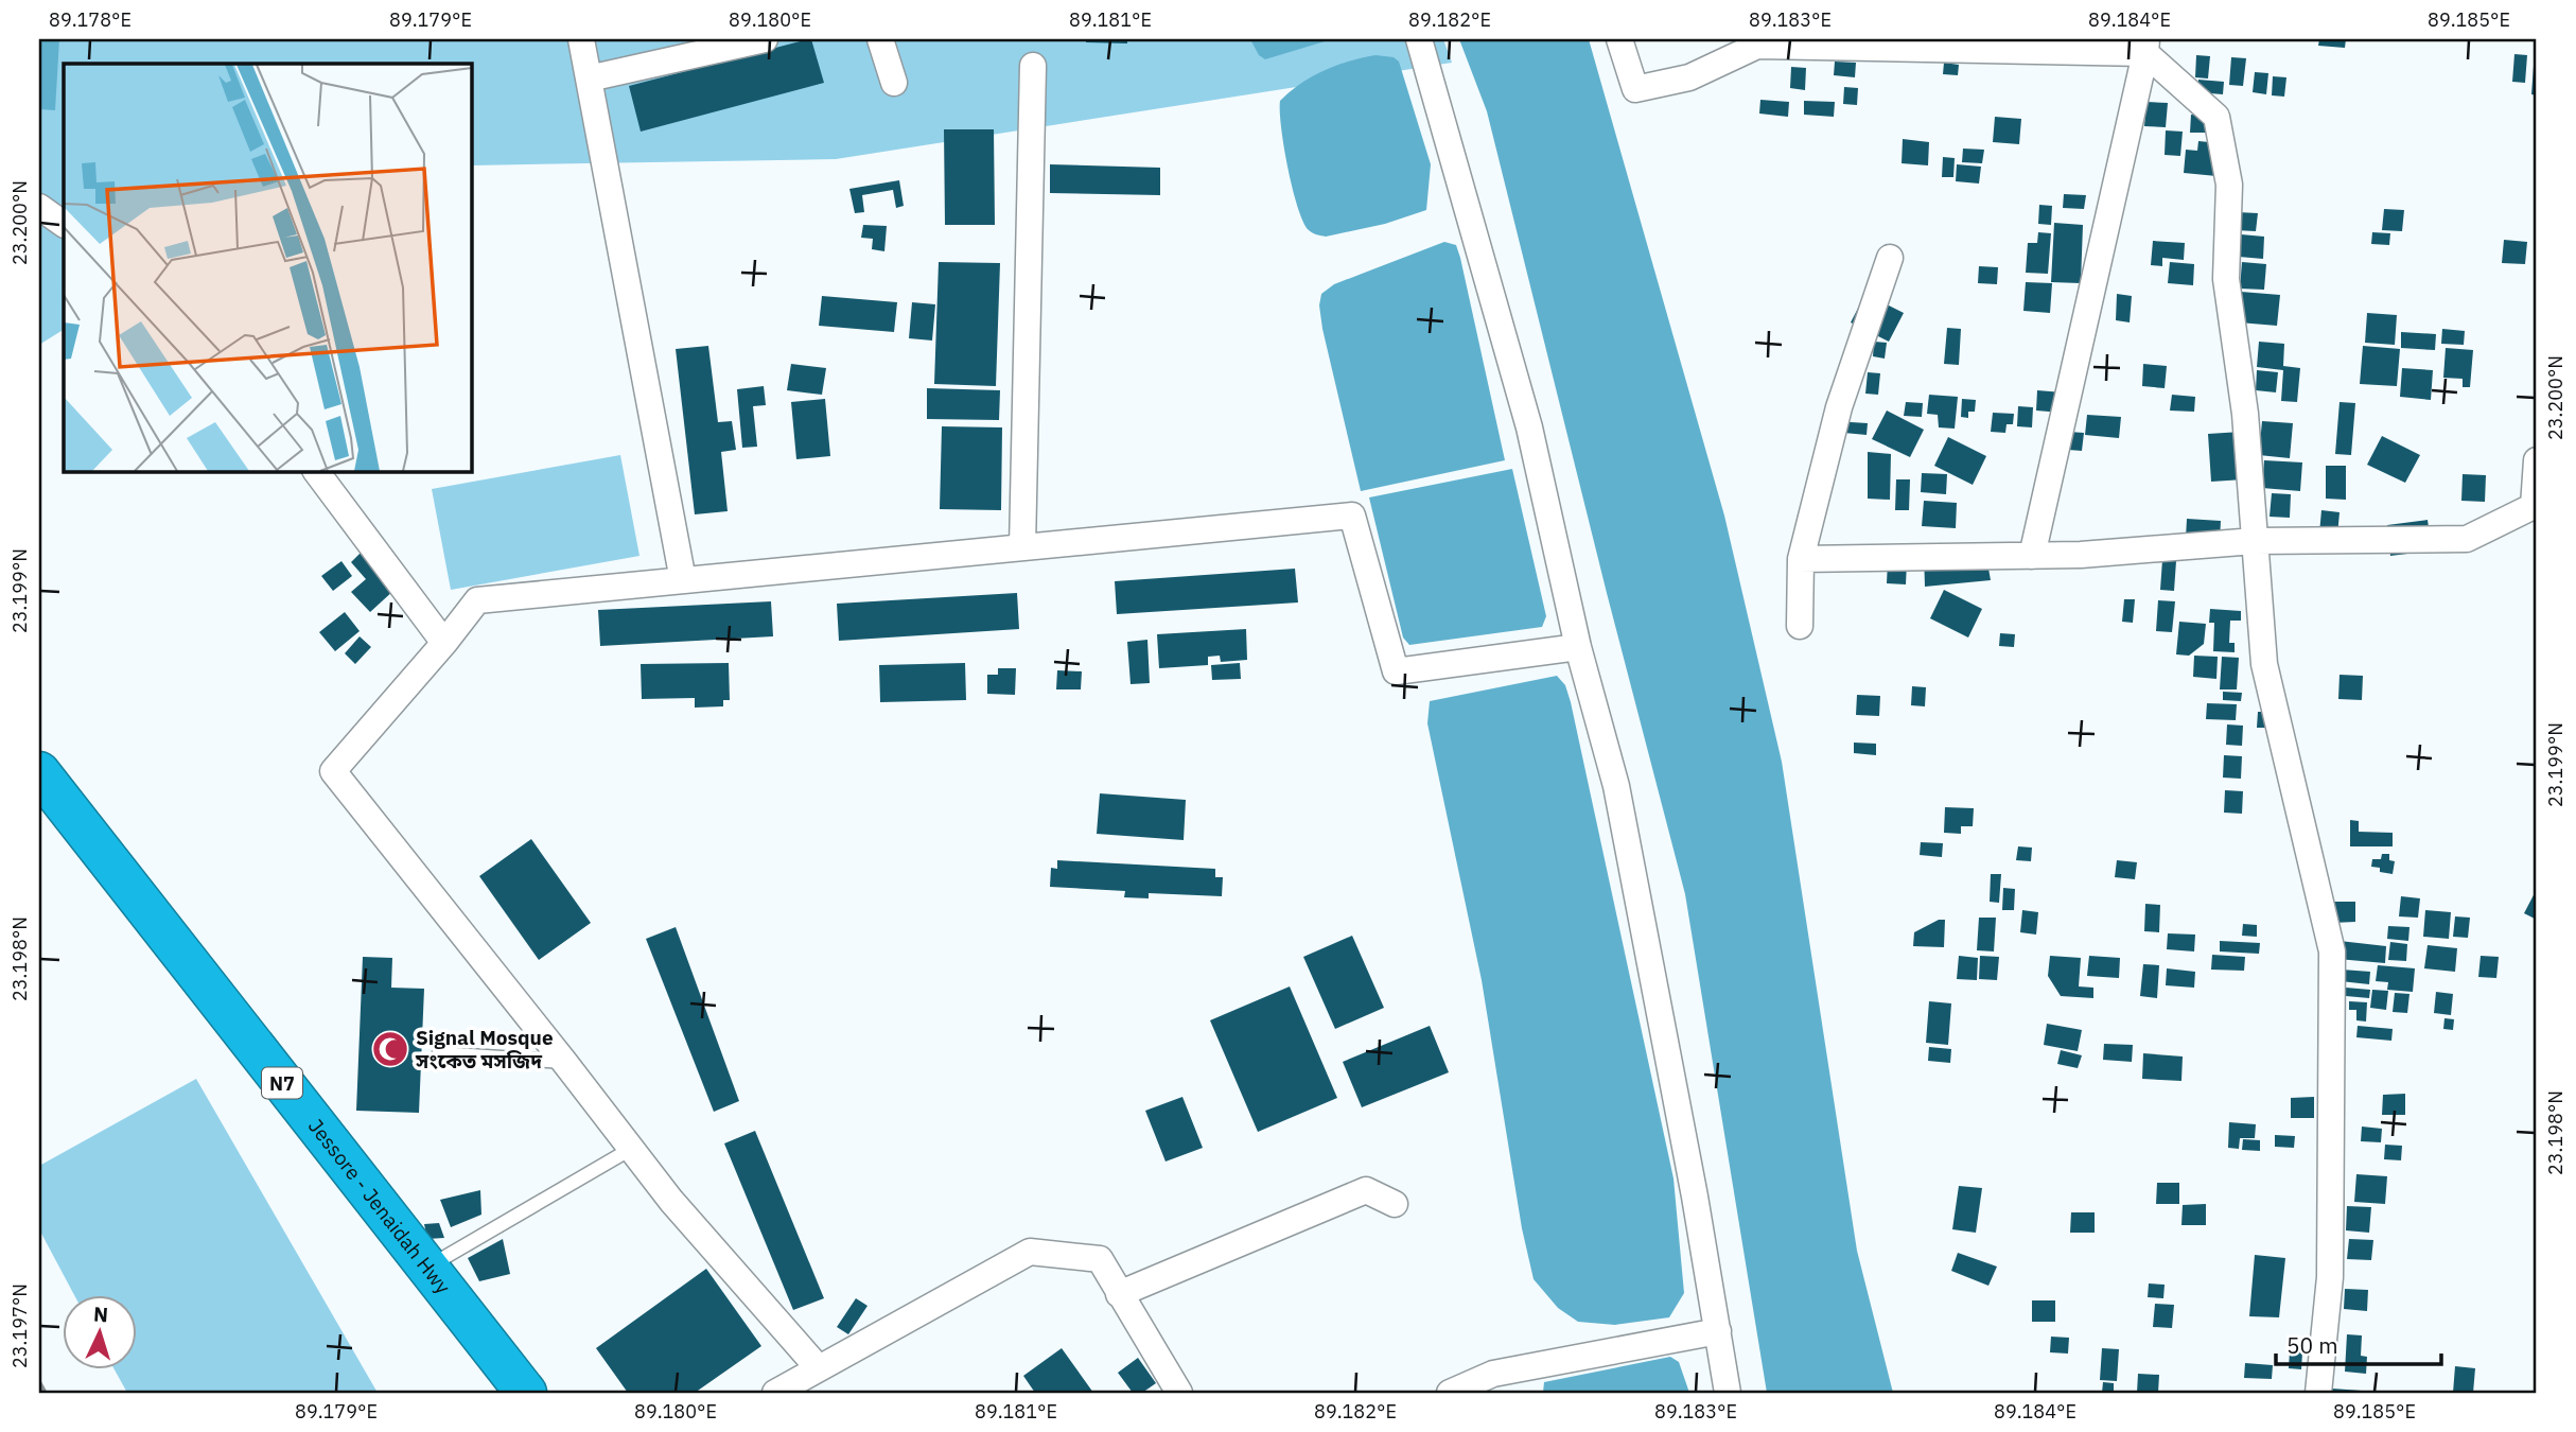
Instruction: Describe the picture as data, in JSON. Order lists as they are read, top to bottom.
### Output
{
  "streets": {
    "highway": ["N7", "Jessore - Jenaidah Hwy"]
  },
  "places": {
    "mosque": ["Signal Mosque সংকেত মসজিদ"]
  },
  "scale_bar": "50 m",
  "north": "top",
  "coordinates": [
    "89.178°E",
    "89.179°E",
    "89.180°E",
    "89.181°E",
    "89.182°E",
    "89.183°E",
    "89.184°E",
    "89.185°E",
    "23.200°N",
    "23.199°N",
    "23.198°N",
    "23.197°N"
  ]
}
